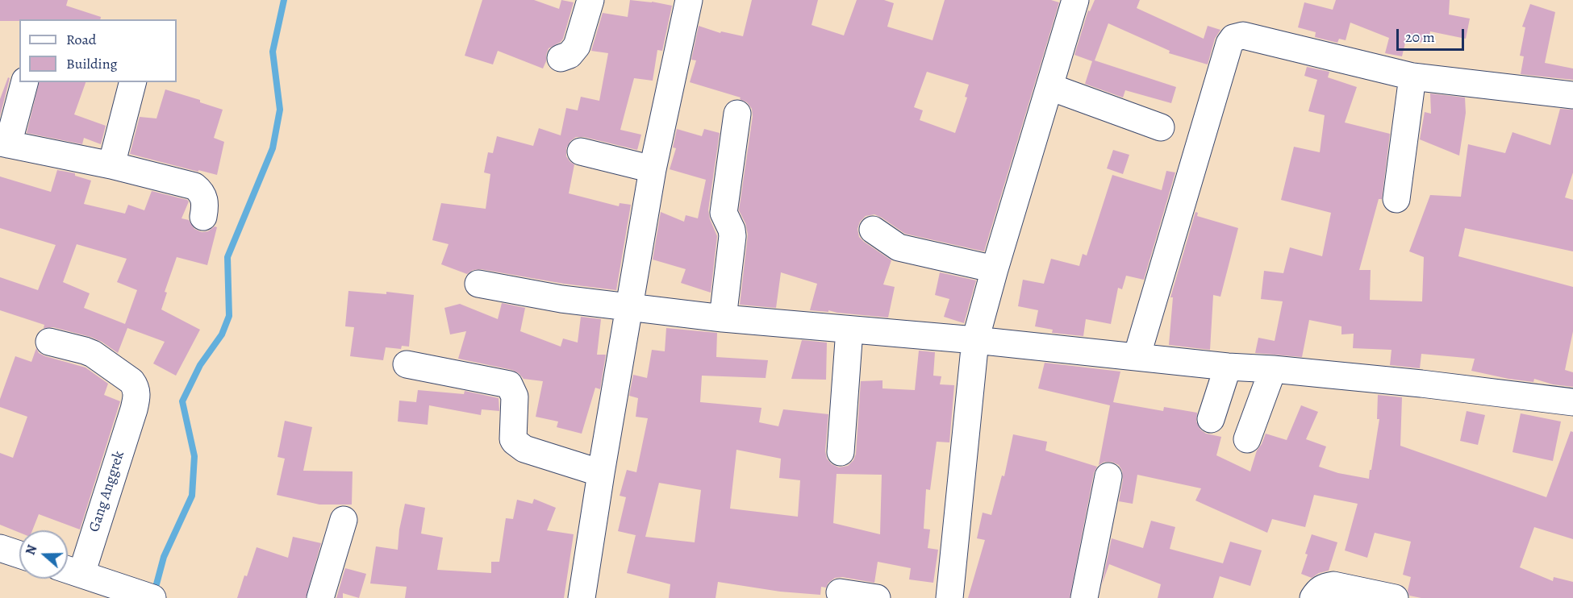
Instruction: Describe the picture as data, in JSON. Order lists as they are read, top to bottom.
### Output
{
  "streets": {
    "main road": ["Gang Anggrek"]
  },
  "legend": ["Road", "Building"],
  "scale_bar": "20 m",
  "north": "left"
}
